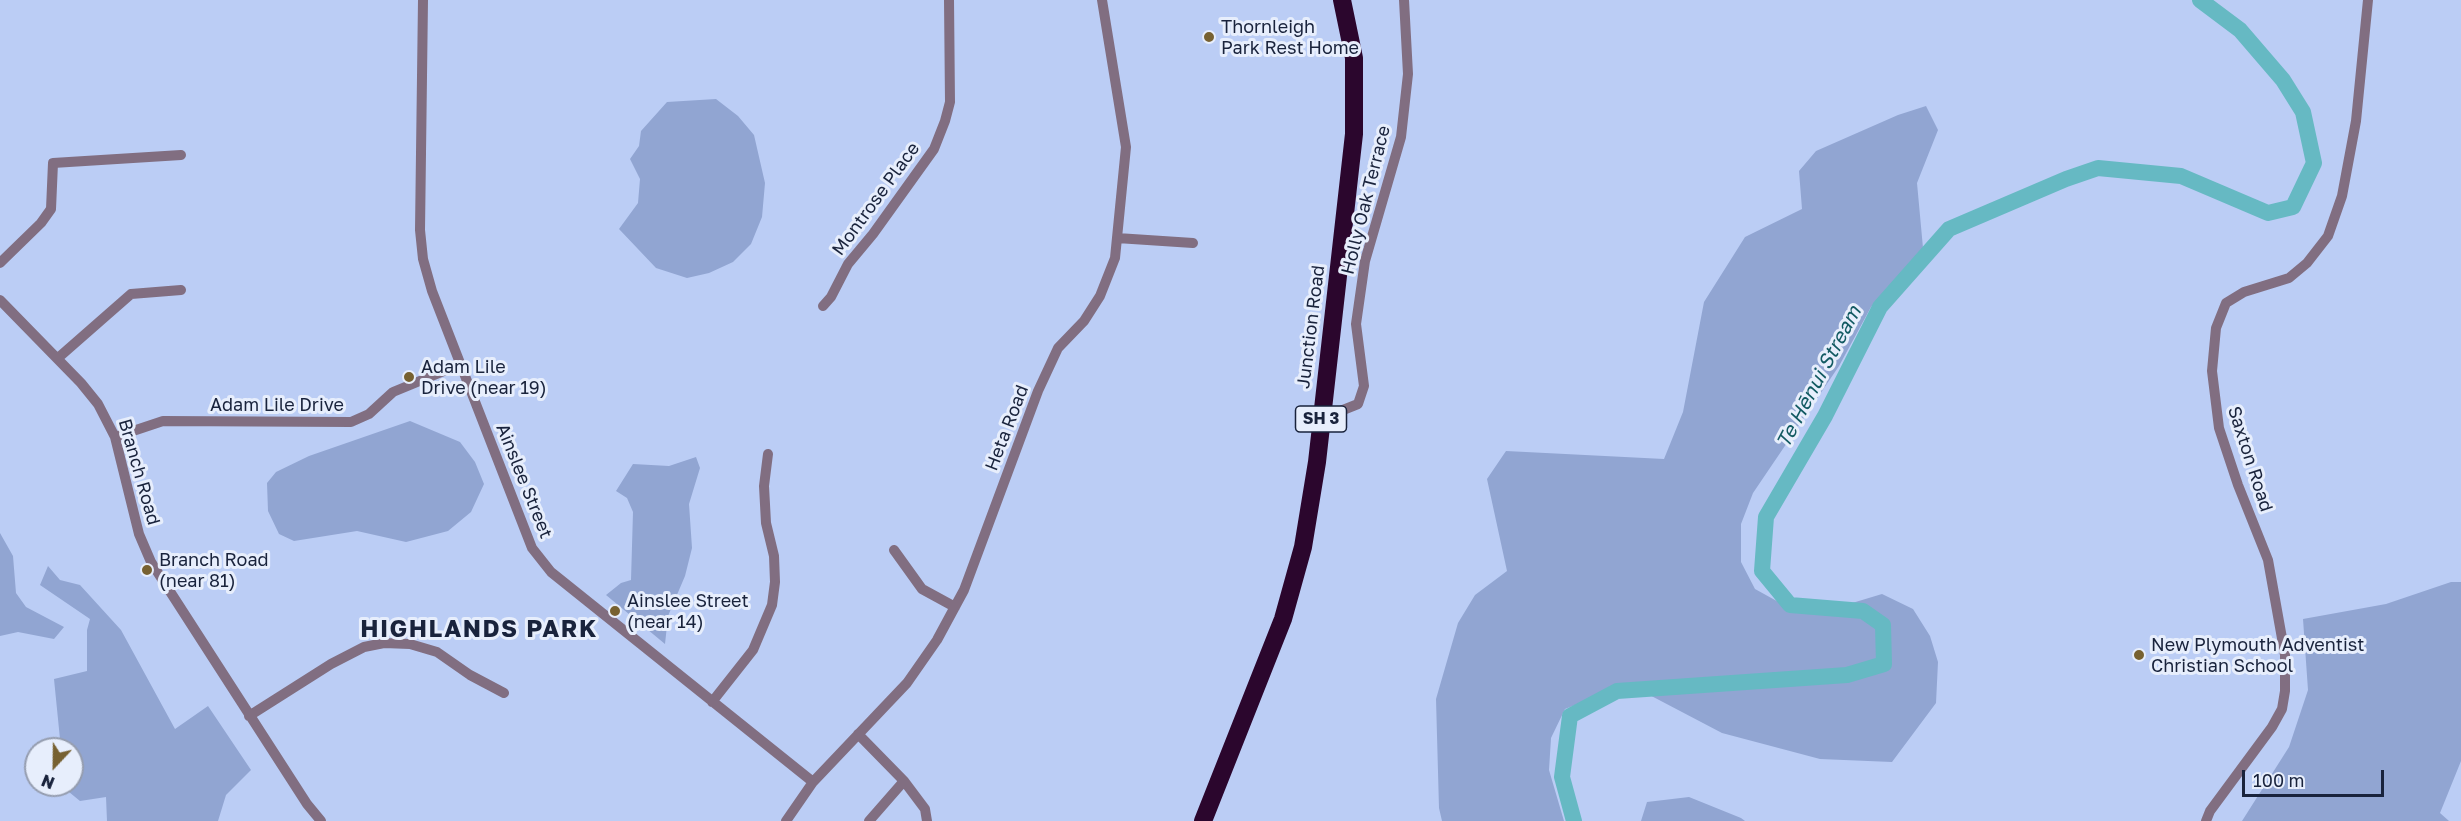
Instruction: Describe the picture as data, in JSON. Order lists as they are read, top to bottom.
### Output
{
  "streets": {
    "highway": ["Junction Road", "SH 3"],
    "street": [
      "Montrose Place",
      "Holly Oak Terrace",
      "Adam Lile Drive",
      "Heta Road",
      "Saxton Road",
      "Branch Road",
      "Ainslee Street"
    ]
  },
  "crossings": [
    ["Holly Oak Terrace", "Junction Road"],
    ["Adam Lile Drive", "Branch Road"],
    ["Adam Lile Drive", "Ainslee Street"],
    ["Heta Road", "Ainslee Street"]
  ],
  "districts": ["HIGHLANDS PARK"],
  "water": ["Te Hēnui Stream"],
  "places": [
    "Thornleigh Park Rest Home",
    "Adam Lile Drive (near 19)",
    "Branch Road (near 81)",
    "Ainslee Street (near 14)",
    "New Plymouth Adventist Christian School"
  ],
  "scale_bar": "100 m",
  "north": "bottom"
}
